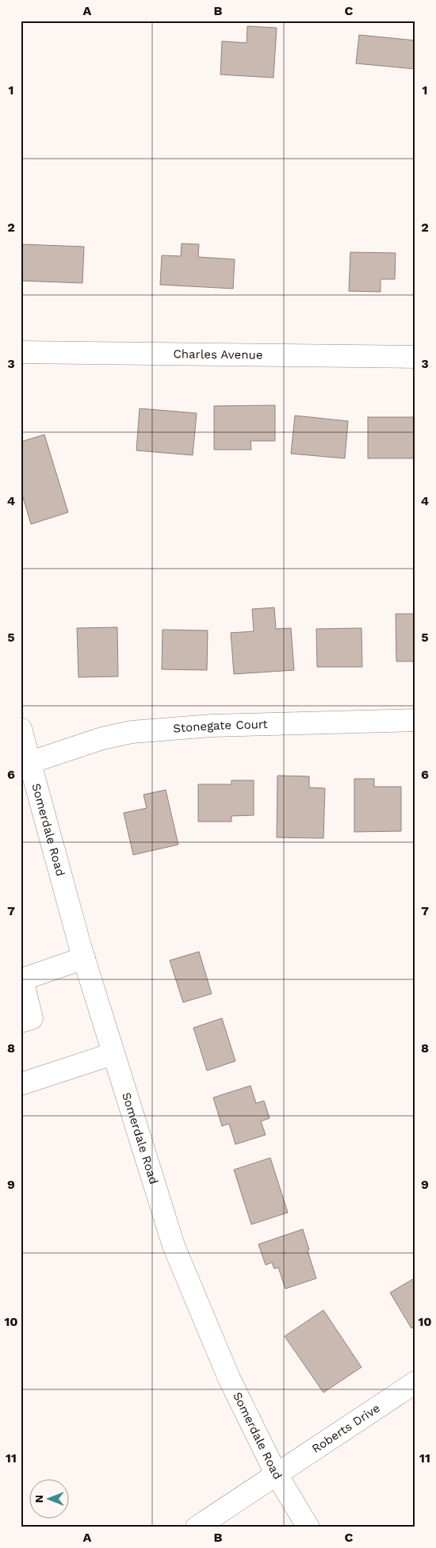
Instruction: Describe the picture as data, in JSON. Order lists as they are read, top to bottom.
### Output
{
  "streets": {
    "street": [
      "Charles Avenue",
      "Stonegate Court",
      "Somerdale Road",
      "Roberts Drive"
    ]
  },
  "crossings": [
    ["Stonegate Court", "Somerdale Road"],
    ["Somerdale Road", "Roberts Drive"]
  ],
  "north": "left",
  "grid": {
    "columns": ["A", "B", "C"],
    "rows": [
      "1",
      "2",
      "3",
      "4",
      "5",
      "6",
      "7",
      "8",
      "9",
      "10",
      "11"
    ]
  }
}
